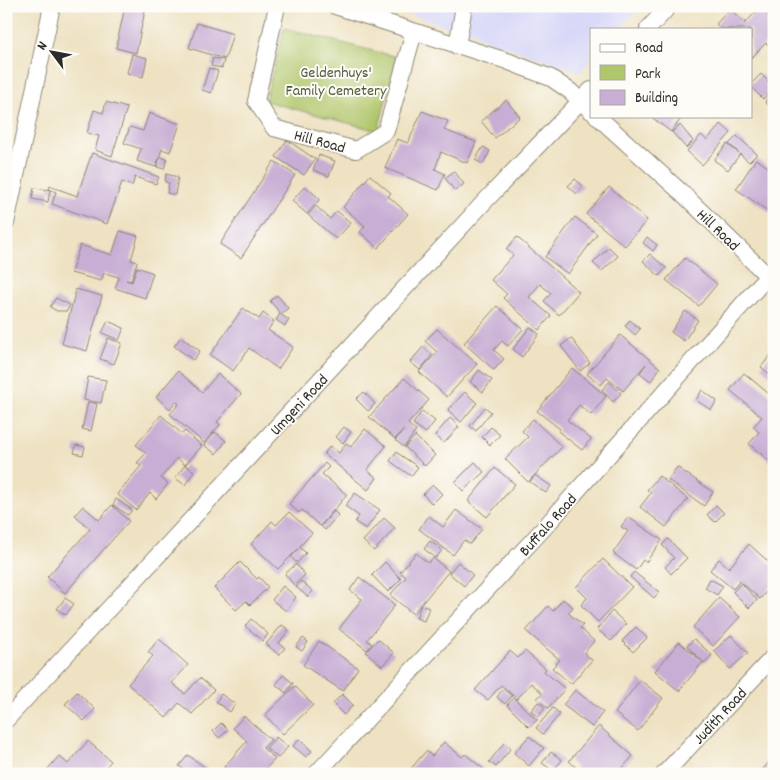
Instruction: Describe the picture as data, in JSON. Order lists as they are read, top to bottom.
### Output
{
  "streets": {
    "street": [
      "Hill Road",
      "Umgeni Road",
      "Buffalo Road",
      "Judith Road"
    ]
  },
  "crossings": [
    ["Hill Road", "Buffalo Road"]
  ],
  "parks": ["Geldenhuys' Family Cemetery"],
  "legend": ["Road", "Park", "Building"],
  "north": "top left"
}
